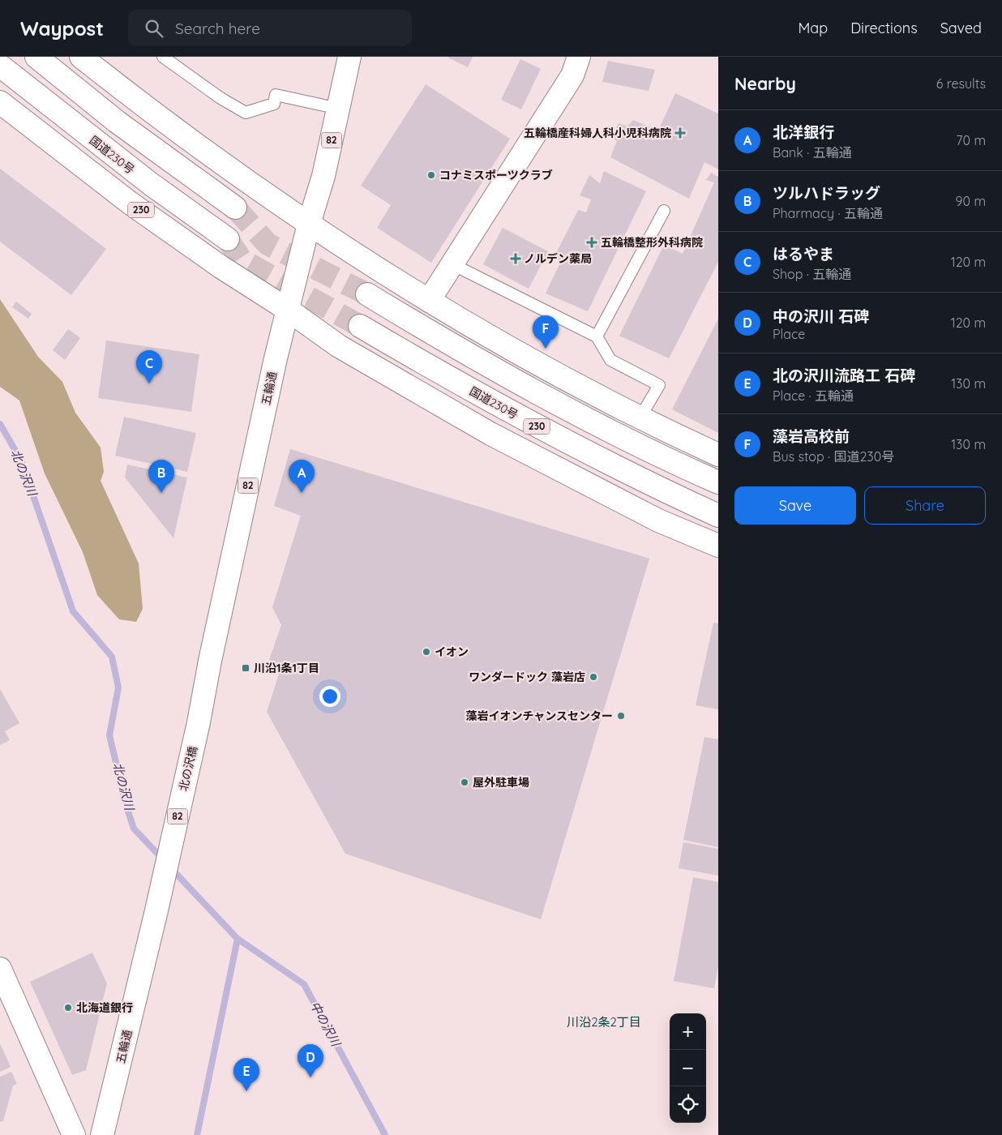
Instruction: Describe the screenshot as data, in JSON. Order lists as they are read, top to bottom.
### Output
{
  "streets": {
    "main road": [
      "82",
      "国道230号",
      "230",
      "五輪通",
      "北の沢橋"
    ]
  },
  "crossings": [
    ["230", "五輪通"],
    ["五輪通", "北の沢橋"]
  ],
  "districts": ["川沿2条2丁目"],
  "water": ["北の沢川", "中の沢川"],
  "places": {
    "health": ["五輪橋産科婦人科小児科病院", "五輪橋整形外科病院", "ノルデン薬局"],
    "other": [
      "コナミスポーツクラブ",
      "イオン",
      "ワンダードック 藻岩店",
      "藻岩イオンチャンスセンター",
      "屋外駐車場",
      "北海道銀行"
    ],
    "transit": ["川沿1条1丁目"]
  },
  "page": {
    "header": "Waypost",
    "search": "Search here",
    "nav": ["Map", "Directions", "Saved"],
    "heading": ["Nearby", "6 results"],
    "list": [
      {
        "mark": "A",
        "name": "北洋銀行",
        "note": "Bank · 五輪通",
        "value": "70 m"
      },
      {
        "mark": "B",
        "name": "ツルハドラッグ",
        "note": "Pharmacy · 五輪通",
        "value": "90 m"
      },
      {
        "mark": "C",
        "name": "はるやま",
        "note": "Shop · 五輪通",
        "value": "120 m"
      },
      {
        "mark": "D",
        "name": "中の沢川 石碑",
        "note": "Place",
        "value": "120 m"
      },
      {
        "mark": "E",
        "name": "北の沢川流路工 石碑",
        "note": "Place · 五輪通",
        "value": "130 m"
      },
      {
        "mark": "F",
        "name": "藻岩高校前",
        "note": "Bus stop · 国道230号",
        "value": "130 m"
      }
    ],
    "pins": [
      "F",
      "C",
      "A",
      "B",
      "D",
      "E"
    ],
    "buttons": ["Save", "Share"],
    "map_buttons": ["+", "−"]
  }
}
